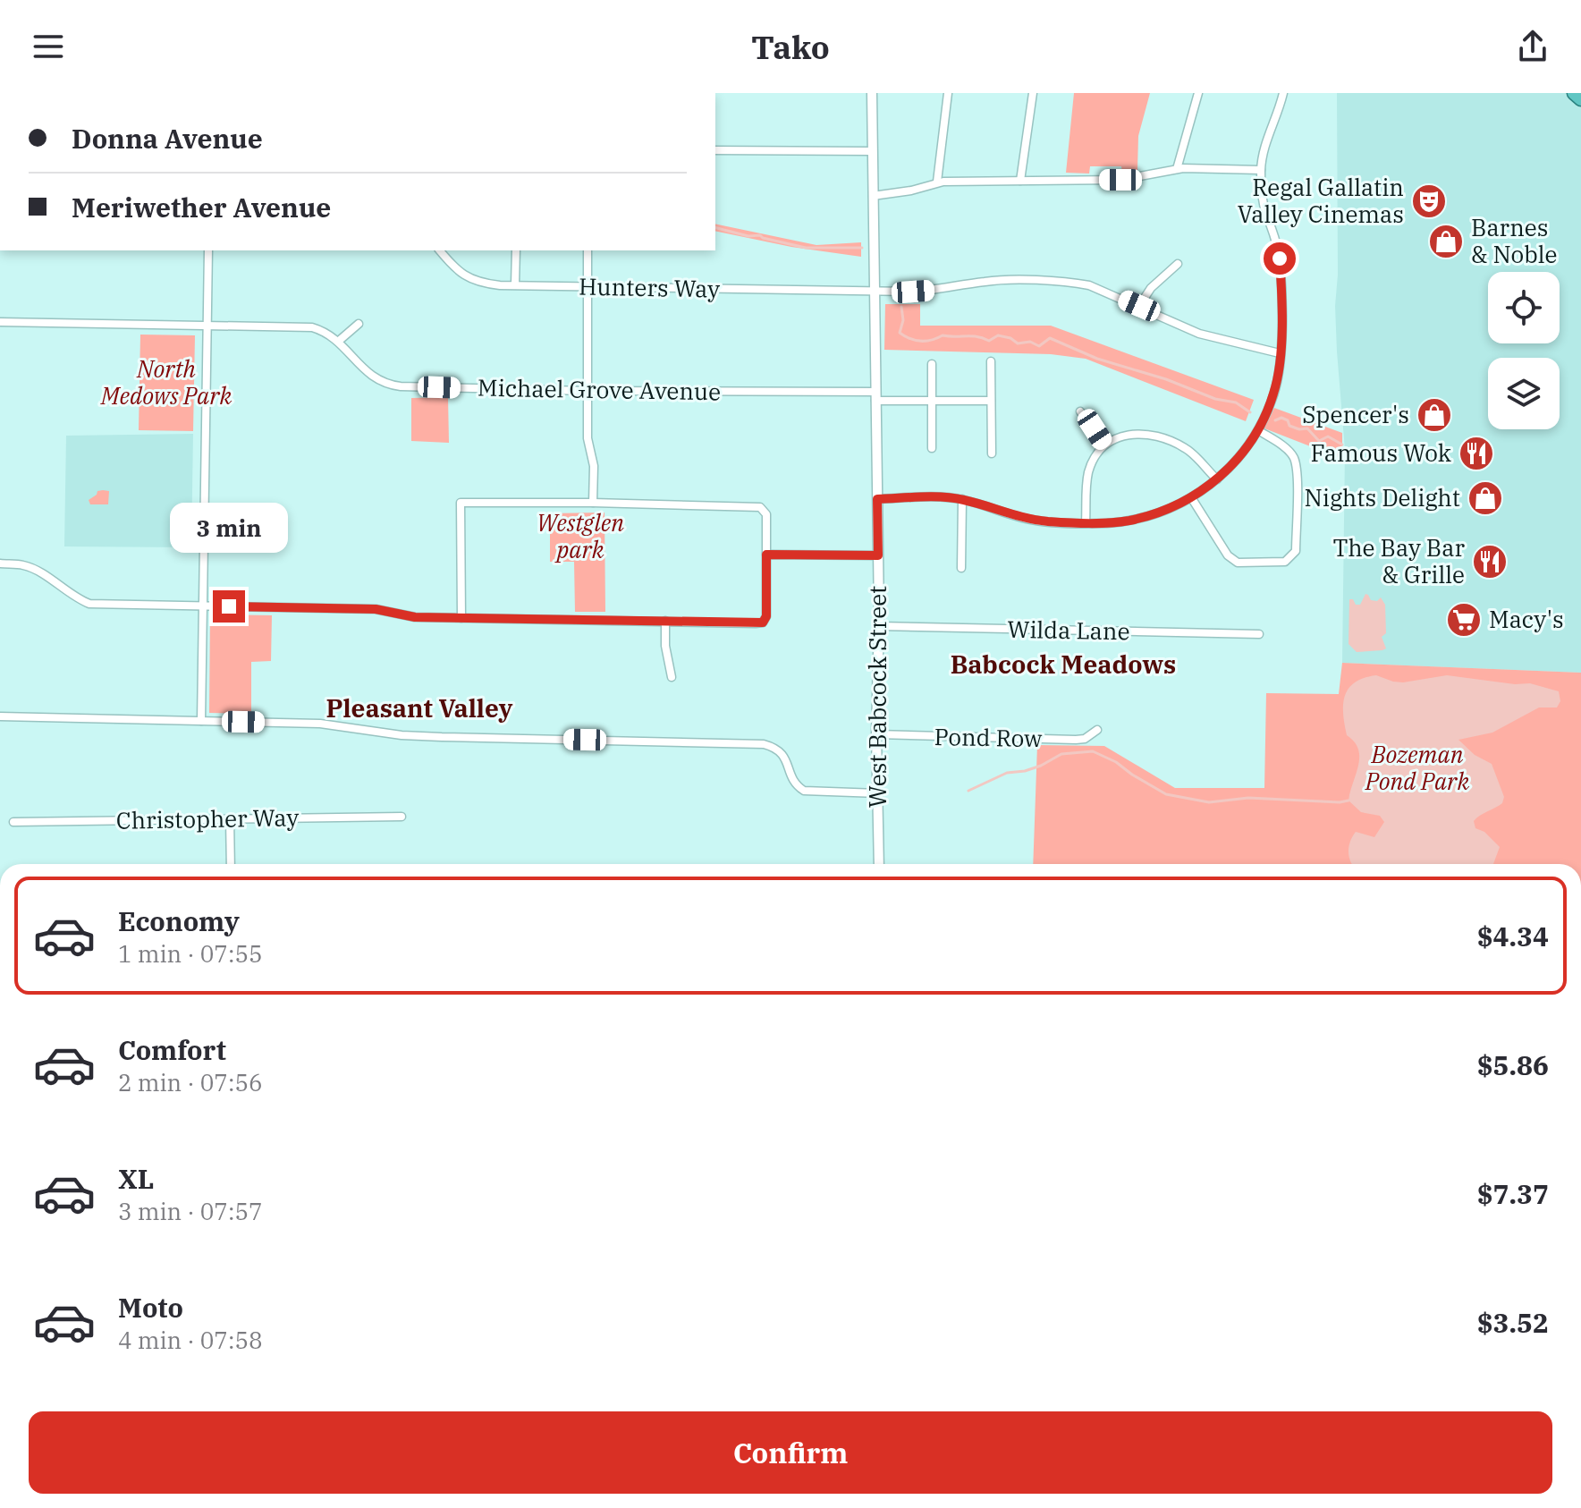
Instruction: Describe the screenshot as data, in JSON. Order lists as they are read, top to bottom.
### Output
{
  "streets": {
    "street": [
      "Hunters Way",
      "Michael Grove Avenue",
      "Wilda Lane",
      "West Babcock Street",
      "Pond Row",
      "Christopher Way"
    ]
  },
  "crossings": [
    ["Hunters Way", "West Babcock Street"],
    ["Michael Grove Avenue", "West Babcock Street"],
    ["Wilda Lane", "West Babcock Street"],
    ["West Babcock Street", "Pond Row"]
  ],
  "districts": ["Babcock Meadows", "Pleasant Valley"],
  "parks": ["North Medows Park", "Westglen park", "Bozeman Pond Park"],
  "places": {
    "theatre": ["Regal Gallatin Valley Cinemas"],
    "shop": ["Barnes & Noble", "Spencer's", "Nights Delight"],
    "restaurant": ["Famous Wok", "The Bay Bar & Grille"],
    "supermarket": ["Macy's"]
  },
  "page": {
    "header": "Tako",
    "banner": ["Donna Avenue", "Meriwether Avenue"],
    "bubble": "3 min",
    "list": [
      {
        "name": "Economy",
        "note": "1 min · 07:55",
        "value": "$4.34"
      },
      {
        "name": "Comfort",
        "note": "2 min · 07:56",
        "value": "$5.86"
      },
      {
        "name": "XL",
        "note": "3 min · 07:57",
        "value": "$7.37"
      },
      {
        "name": "Moto",
        "note": "4 min · 07:58",
        "value": "$3.52"
      }
    ],
    "buttons": "Confirm"
  }
}
